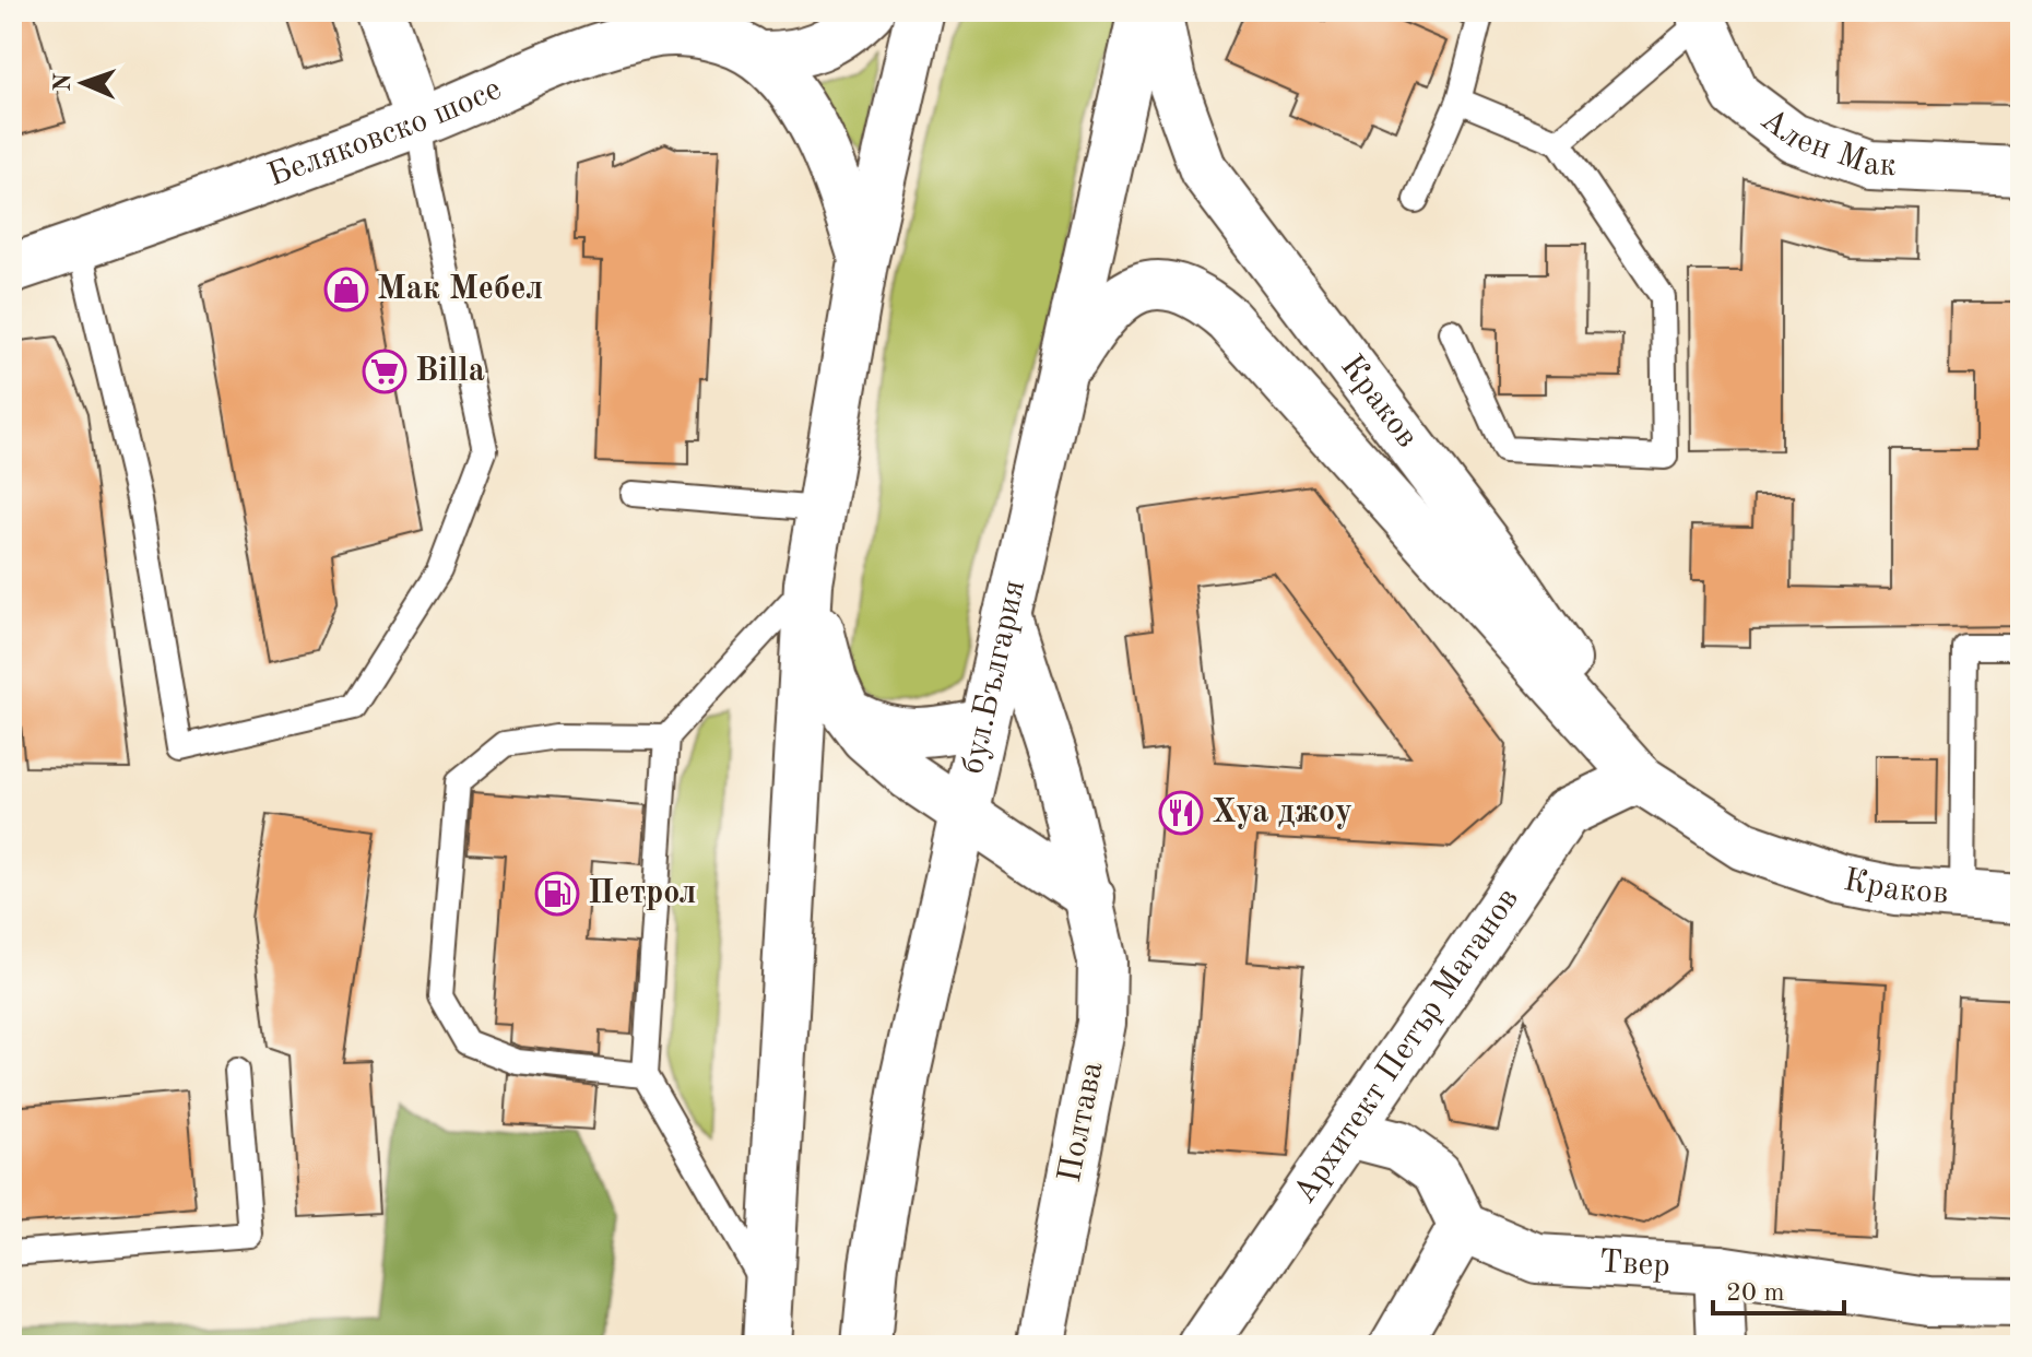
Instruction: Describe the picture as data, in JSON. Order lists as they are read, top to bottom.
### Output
{
  "streets": {
    "main road": [
      "Беляковско шосе",
      "Ален Мак",
      "Краков",
      "бул.България",
      "Архитект Петър Матанов",
      "Полтава",
      "Твер"
    ]
  },
  "crossings": [
    ["Краков", "бул.България"],
    ["Краков", "Архитект Петър Матанов"],
    ["бул.България", "Полтава"]
  ],
  "places": {
    "shop": ["Мак Мебел"],
    "supermarket": ["Billa"],
    "restaurant": ["Хуа джоу"],
    "fuel station": ["Петрол"]
  },
  "scale_bar": "20 m",
  "north": "left"
}
